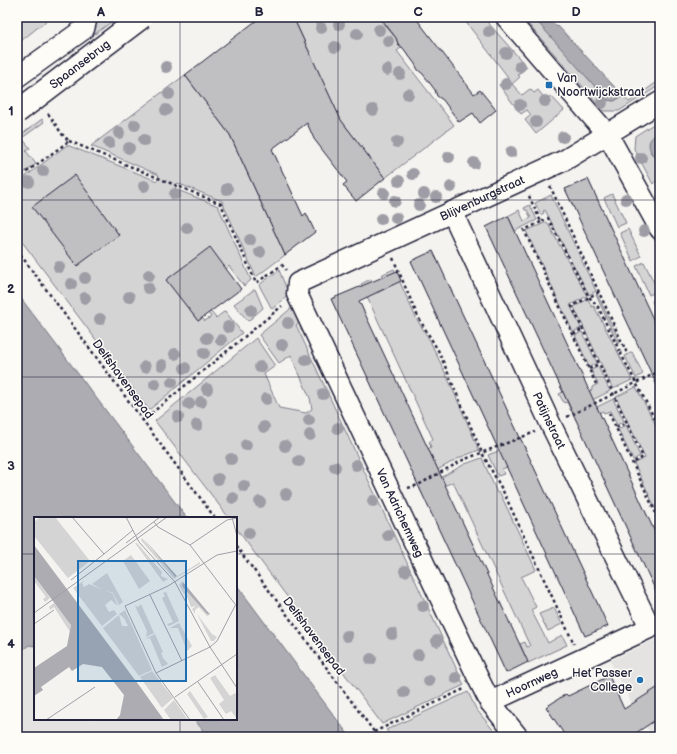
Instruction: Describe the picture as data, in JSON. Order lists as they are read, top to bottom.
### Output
{
  "streets": {
    "street": [
      "Spaansebrug",
      "Blijvenburgstraat",
      "Patijnstraat",
      "Van Adrichemweg",
      "Hoornweg"
    ],
    "path": ["Delfshavensepad"]
  },
  "crossings": [
    ["Blijvenburgstraat", "Patijnstraat"],
    ["Blijvenburgstraat", "Van Adrichemweg"],
    ["Patijnstraat", "Hoornweg"],
    ["Van Adrichemweg", "Hoornweg"]
  ],
  "places": {
    "transit": ["Van Noortwijckstraat"],
    "other": ["Het Passer College"]
  },
  "grid": {
    "columns": [
      "A",
      "B",
      "C",
      "D"
    ],
    "rows": [
      "1",
      "2",
      "3",
      "4"
    ]
  }
}
